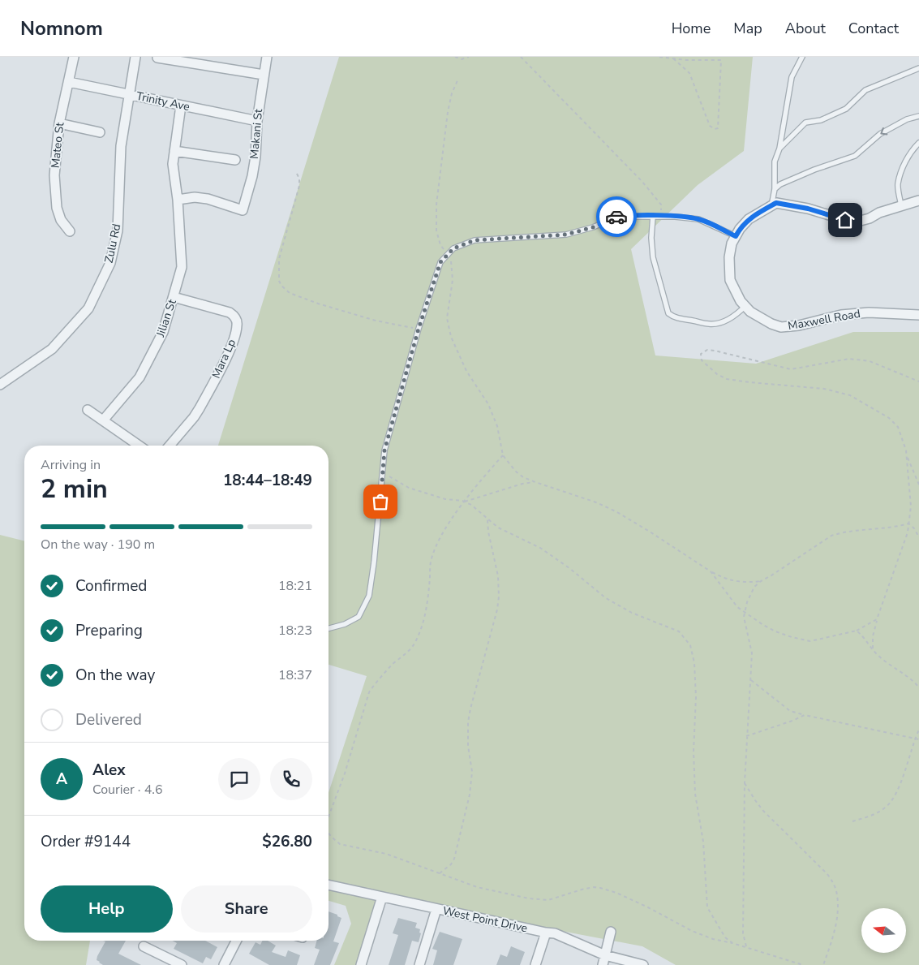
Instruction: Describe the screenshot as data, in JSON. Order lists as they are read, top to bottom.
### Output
{
  "streets": {
    "street": [
      "Trinity Ave",
      "Makani St",
      "Mateo St",
      "Zulu Rd",
      "Jilian St",
      "Maxwell Road",
      "Mara Lp",
      "West Point Drive"
    ]
  },
  "crossings": [
    ["Trinity Ave", "Makani St"],
    ["Trinity Ave", "Mateo St"],
    ["Trinity Ave", "Zulu Rd"],
    ["Trinity Ave", "Jilian St"],
    ["Makani St", "Jilian St"],
    ["Jilian St", "Mara Lp"]
  ],
  "north": "left",
  "page": {
    "header": "Nomnom",
    "nav": [
      "Home",
      "Map",
      "About",
      "Contact"
    ],
    "heading": ["2 min", "Arriving in", "18:44–18:49"],
    "panel": [
      "Alex",
      "Courier · 4.6",
      "Order #9144",
      "$26.80"
    ],
    "bar": "On the way · 190 m",
    "list": [
      ["Confirmed", "18:21"],
      ["Preparing", "18:23"],
      ["On the way", "18:37"],
      "Delivered"
    ],
    "round": "A",
    "buttons": ["Help", "Share"]
  }
}
